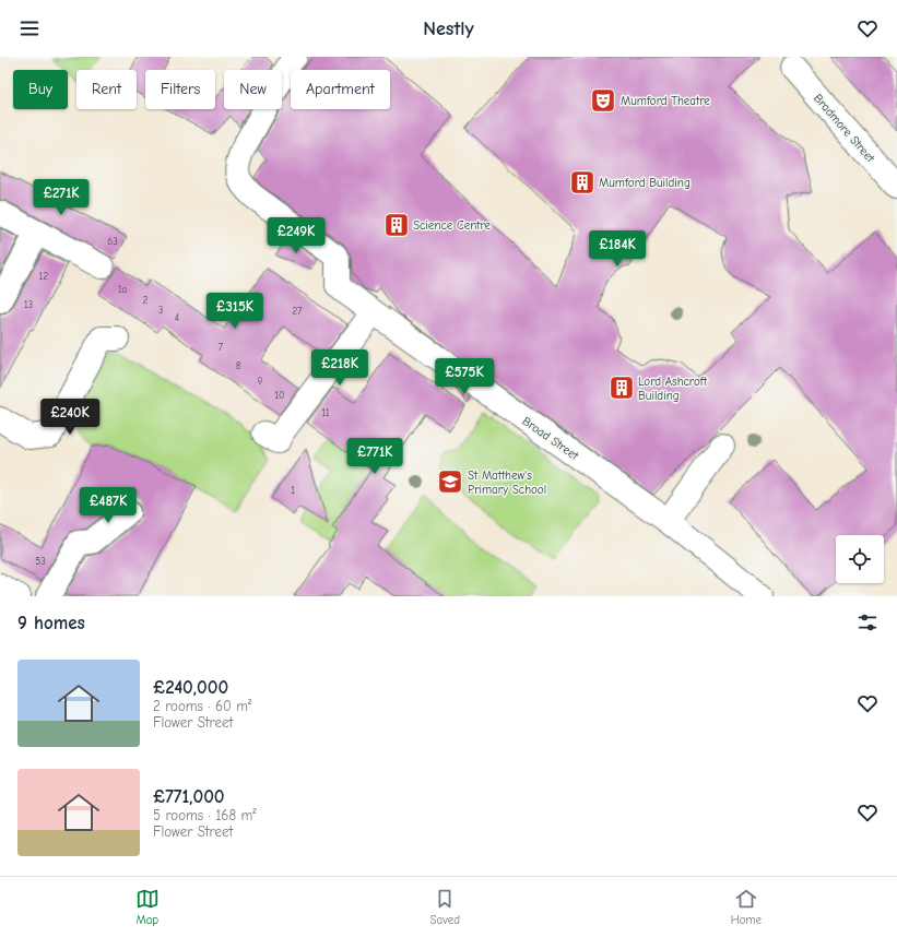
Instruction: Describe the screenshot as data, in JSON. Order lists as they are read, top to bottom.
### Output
{
  "streets": {
    "street": ["Bradmore Street", "Broad Street"]
  },
  "places": {
    "theatre": ["Mumford Theatre"],
    "building": ["Mumford Building", "Science Centre", "Lord Ashcroft Building"],
    "school or university": ["St Matthew's Primary School"]
  },
  "house_numbers": [
    "63",
    "12",
    "1a",
    "2",
    "13",
    "3",
    "27",
    "4",
    "7",
    "8",
    "9",
    "10",
    "11",
    "1",
    "53"
  ],
  "page": {
    "header": "Nestly",
    "chip": [
      "Buy",
      "Rent",
      "Filters",
      "New",
      "Apartment"
    ],
    "price": [
      "£271K",
      "£249K",
      "£184K",
      "£315K",
      "£218K",
      "£575K",
      "£240K",
      "£771K",
      "£487K"
    ],
    "heading": "9 homes",
    "list": [
      {
        "name": "£240,000",
        "note": "2 rooms · 60 m² · Flower Street"
      },
      {
        "name": "£771,000",
        "note": "5 rooms · 168 m² · Flower Street"
      }
    ],
    "tabs": ["Map", "Saved", "Home"]
  }
}
